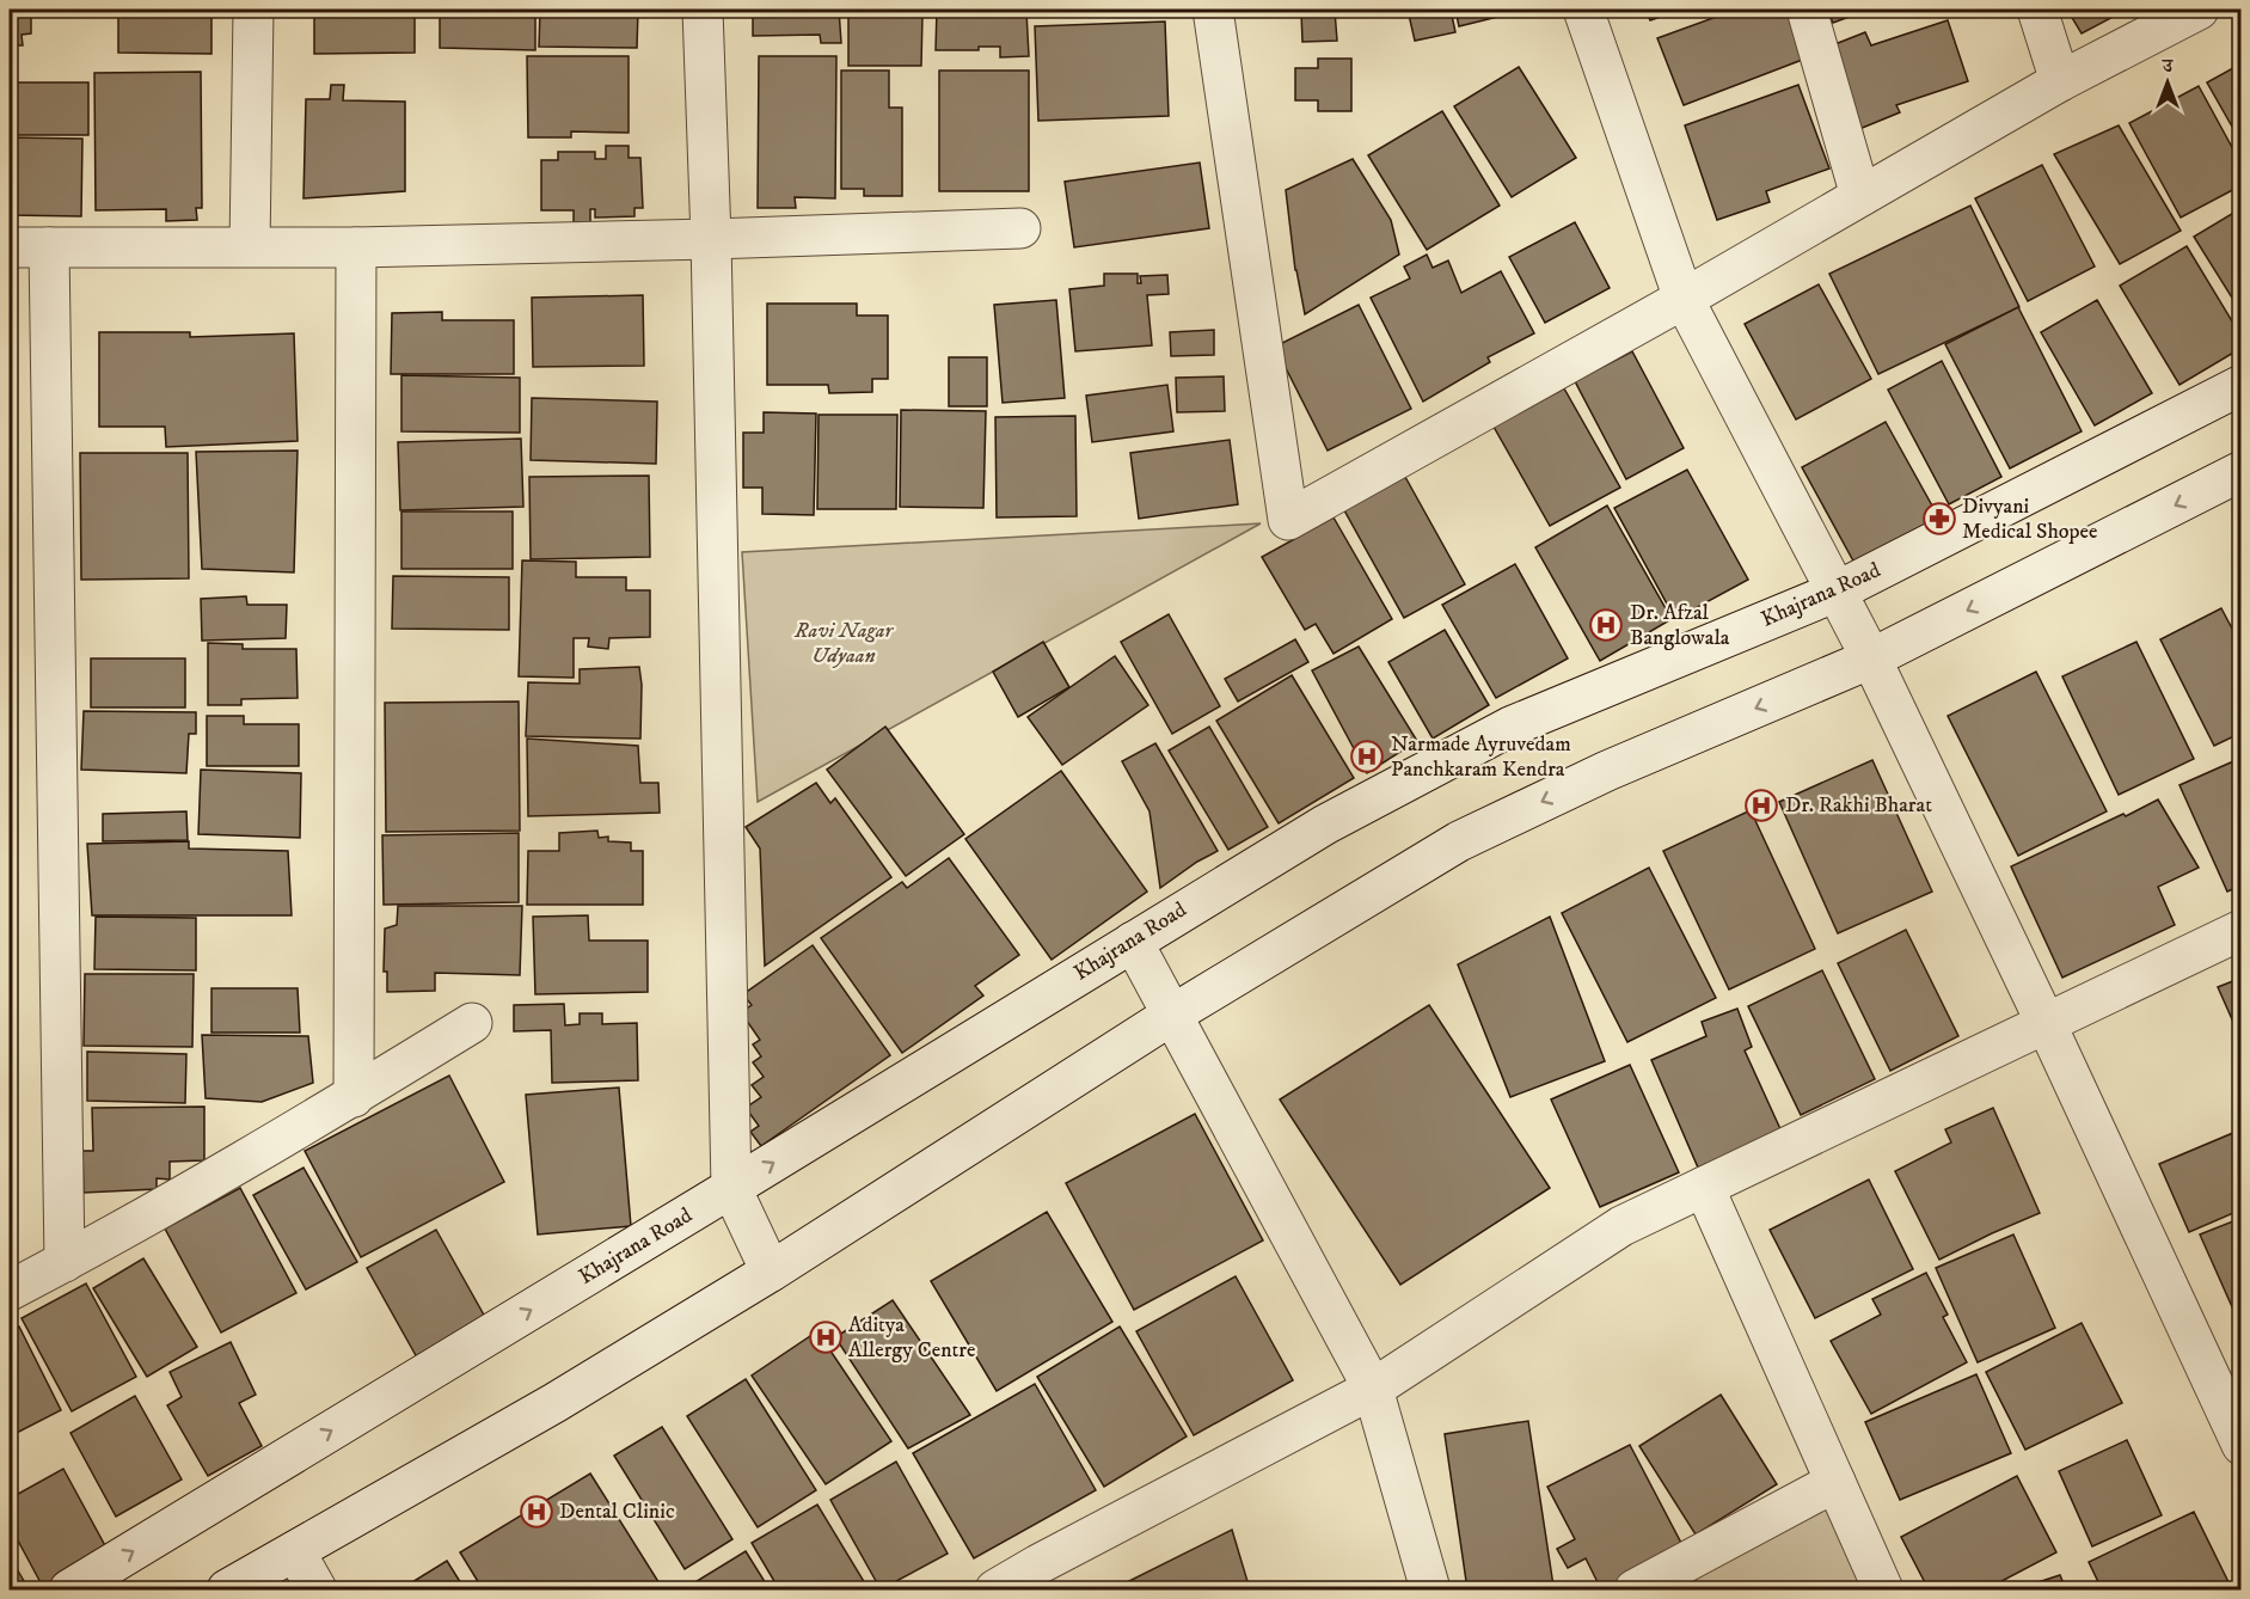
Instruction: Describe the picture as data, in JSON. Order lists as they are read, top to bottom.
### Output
{
  "streets": {
    "street": ["Khajrana Road"]
  },
  "parks": ["Ravi Nagar Udyaan"],
  "places": {
    "pharmacy": ["Divyani Medical Shopee"],
    "hospital": [
      "Dr. Afzal Banglowala",
      "Narmade Ayruvedam Panchkaram Kendra",
      "Dr. Rakhi Bharat",
      "Aditya Allergy Centre",
      "Dental Clinic"
    ]
  },
  "north": "top"
}
